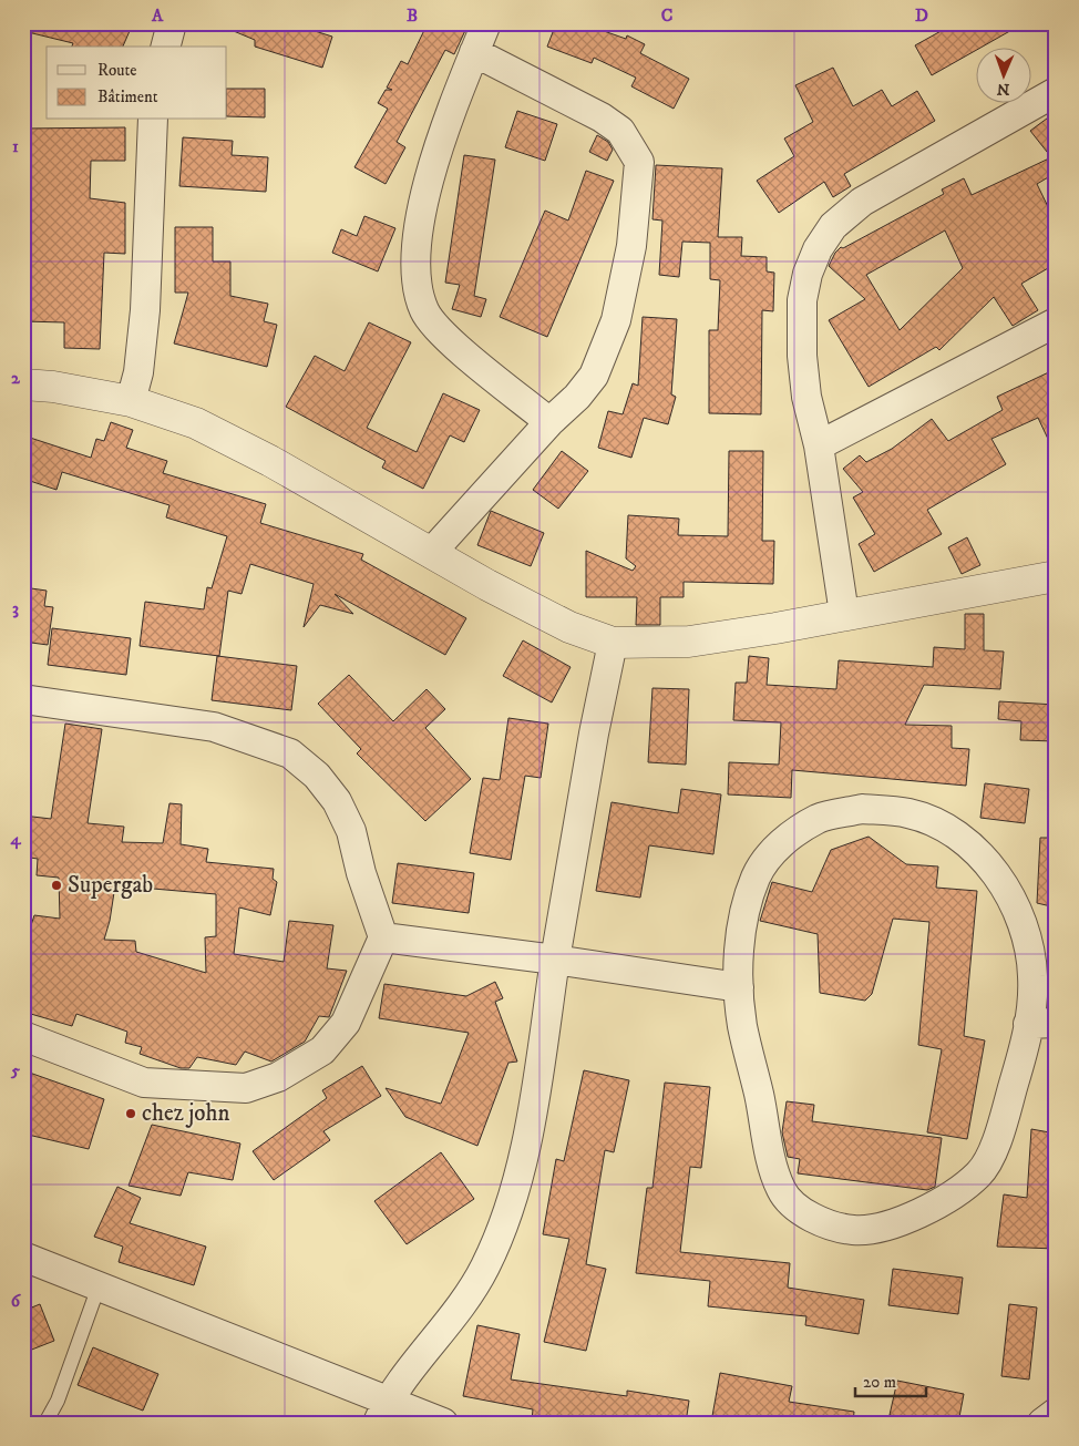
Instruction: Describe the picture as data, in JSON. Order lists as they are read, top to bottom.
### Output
{
  "places": ["Supergab", "chez john"],
  "legend": ["Route", "Bâtiment"],
  "scale_bar": "20 m",
  "north": "bottom",
  "grid": {
    "columns": [
      "A",
      "B",
      "C",
      "D"
    ],
    "rows": [
      "1",
      "2",
      "3",
      "4",
      "5",
      "6"
    ]
  }
}
